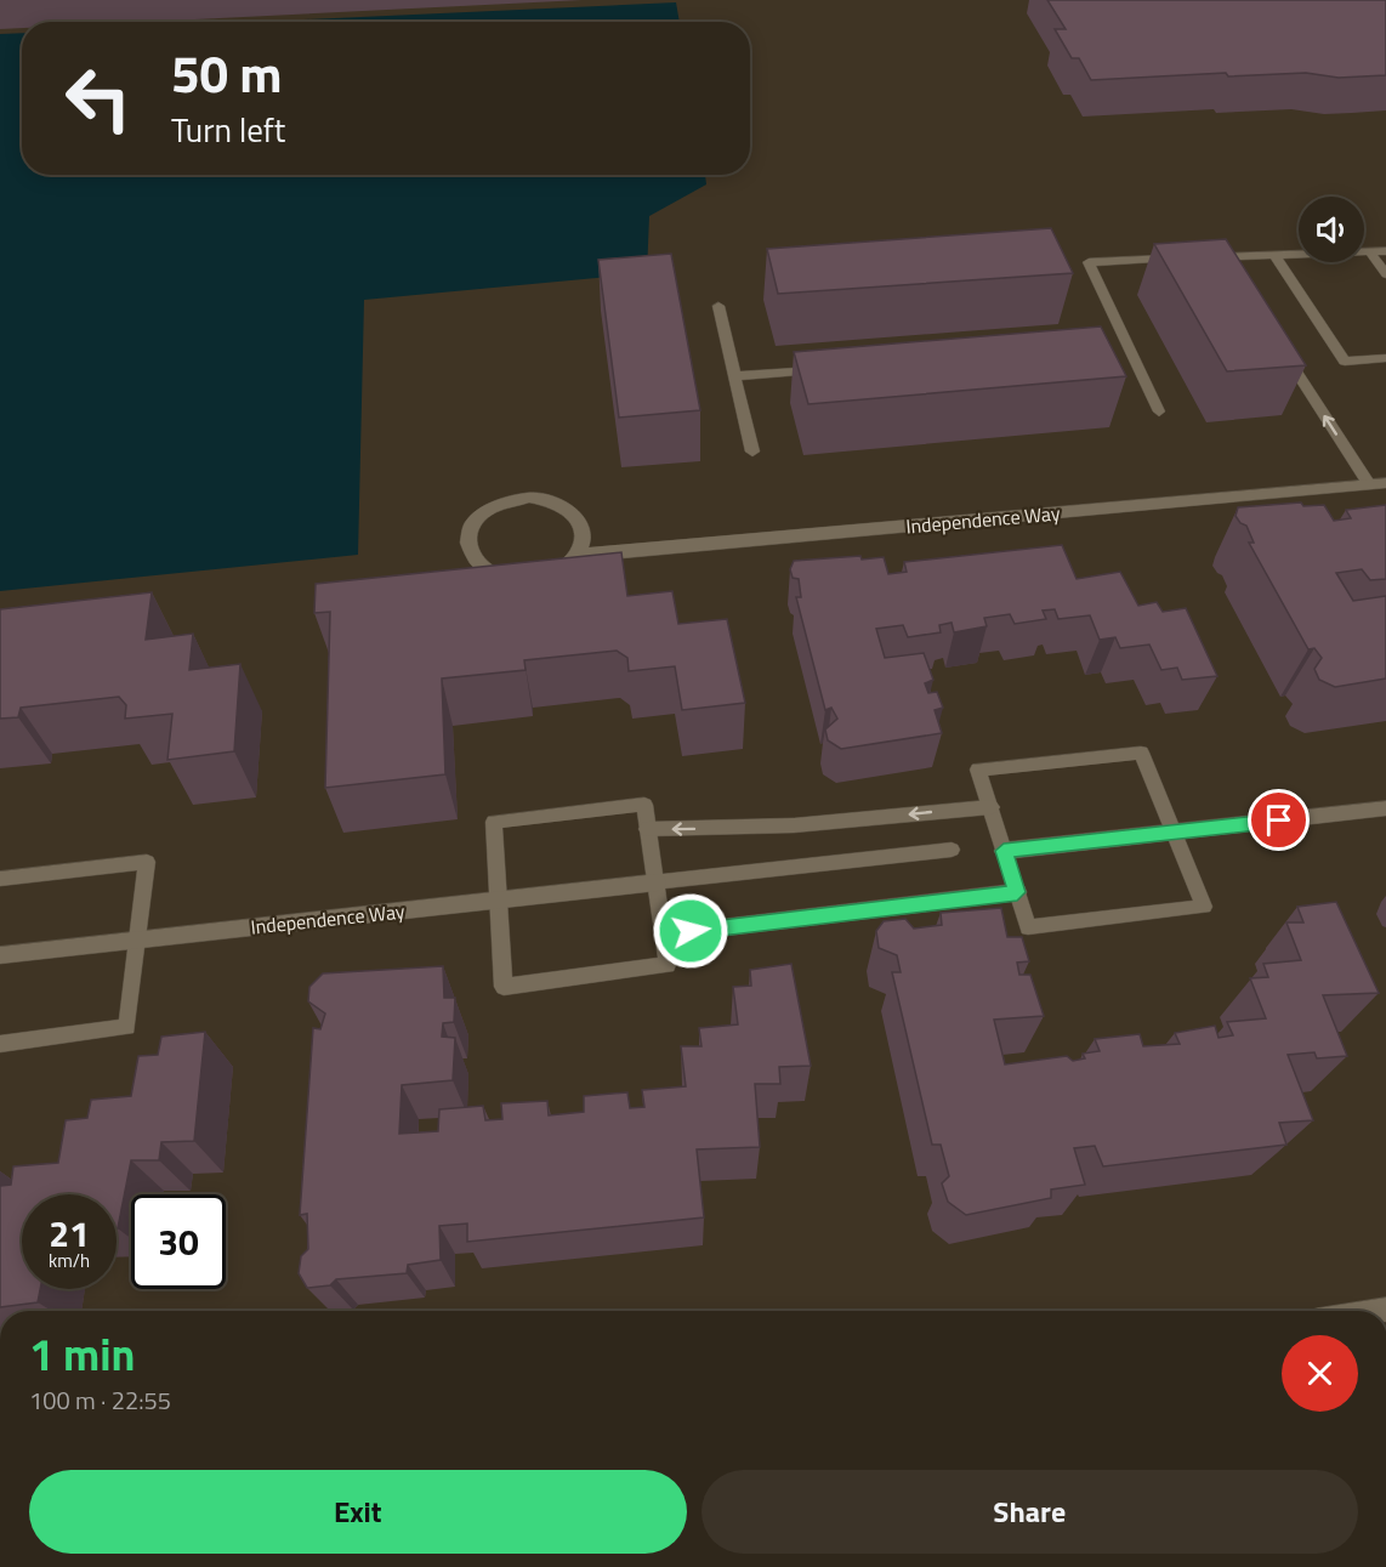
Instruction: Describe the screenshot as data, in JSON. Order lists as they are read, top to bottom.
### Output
{
  "streets": {
    "street": ["Independence Way"]
  },
  "page": {
    "turn": ["50 m", "Turn left"],
    "speed": "21 km/h",
    "limit": "30",
    "heading": ["1 min", "100 m · 22:55"],
    "buttons": ["Exit", "Share"]
  }
}
